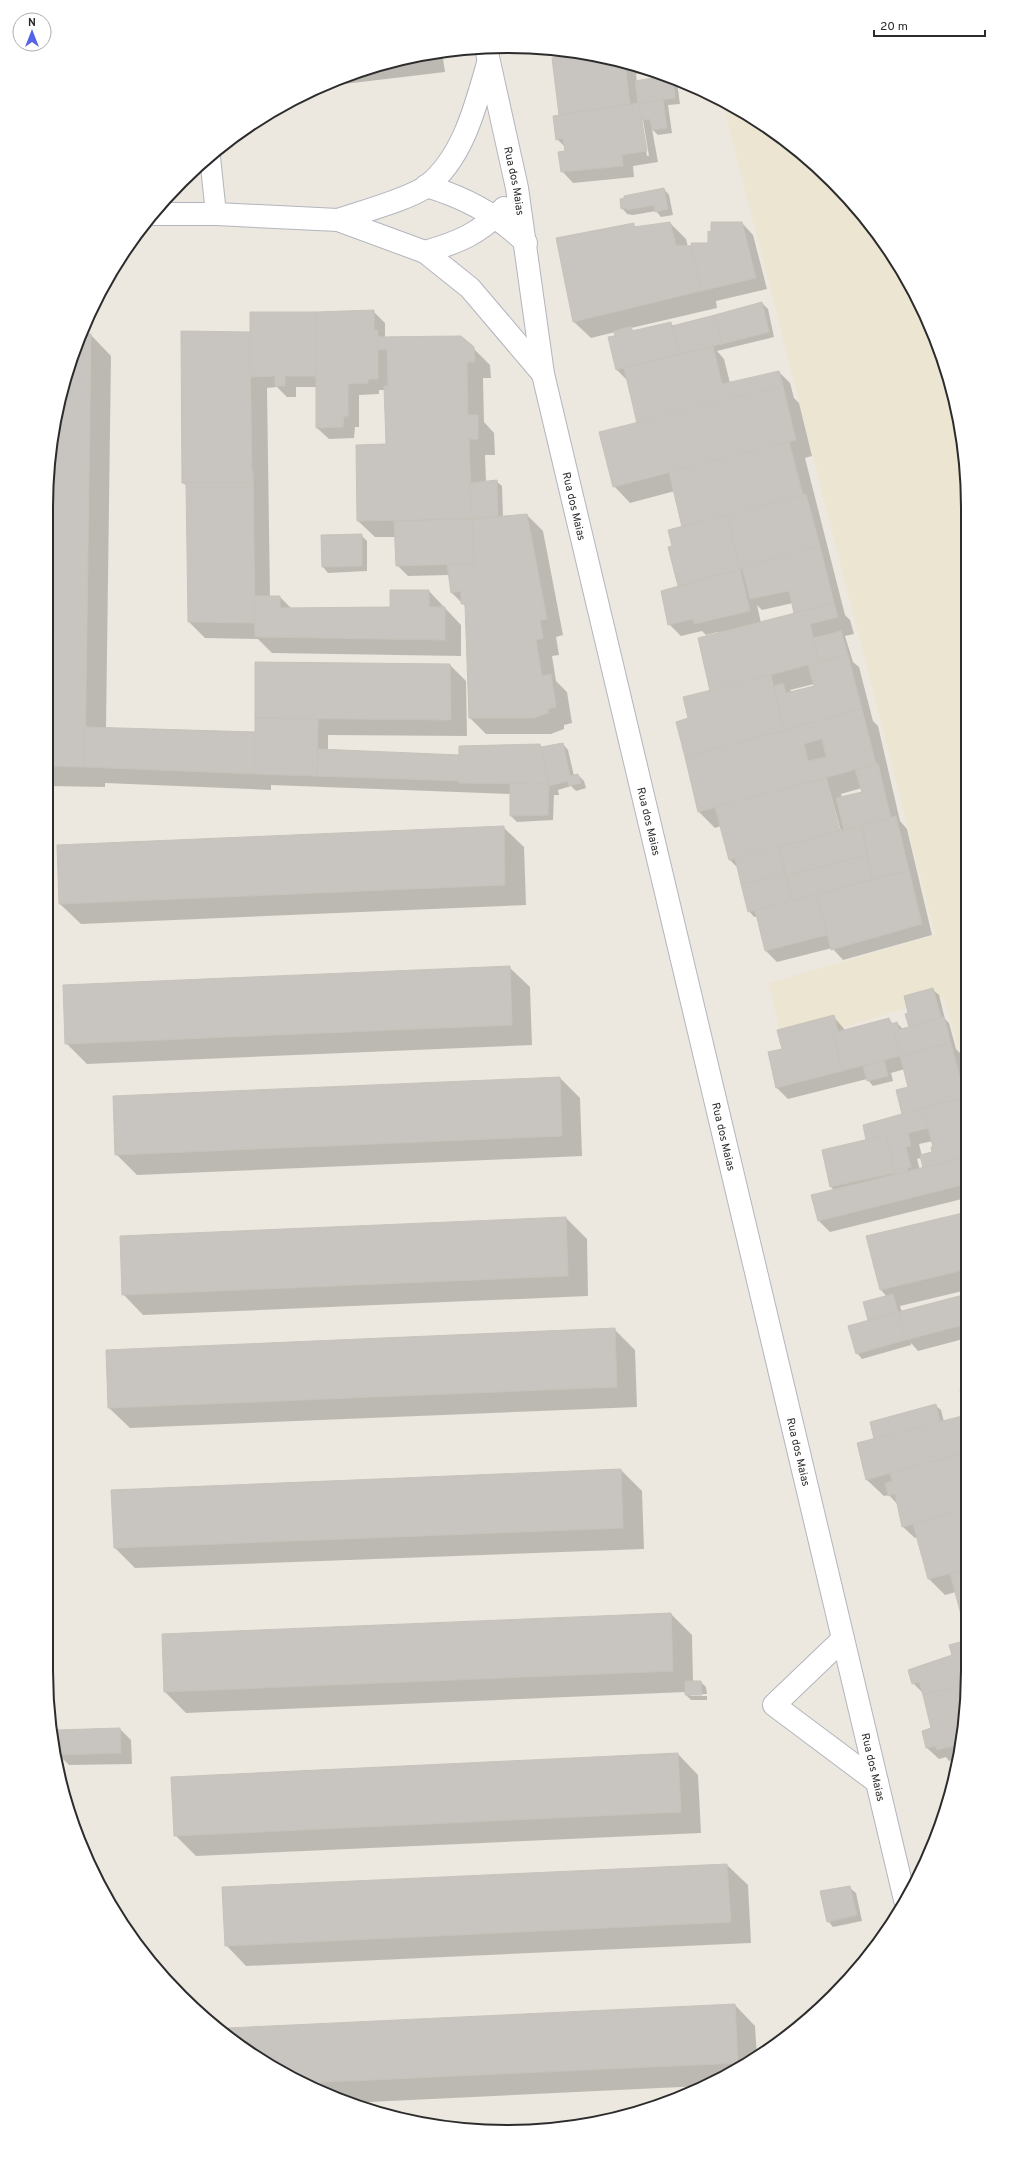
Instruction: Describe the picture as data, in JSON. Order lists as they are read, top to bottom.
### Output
{
  "streets": {
    "main road": ["Rua dos Maias"]
  },
  "scale_bar": "20 m",
  "north": "top"
}
